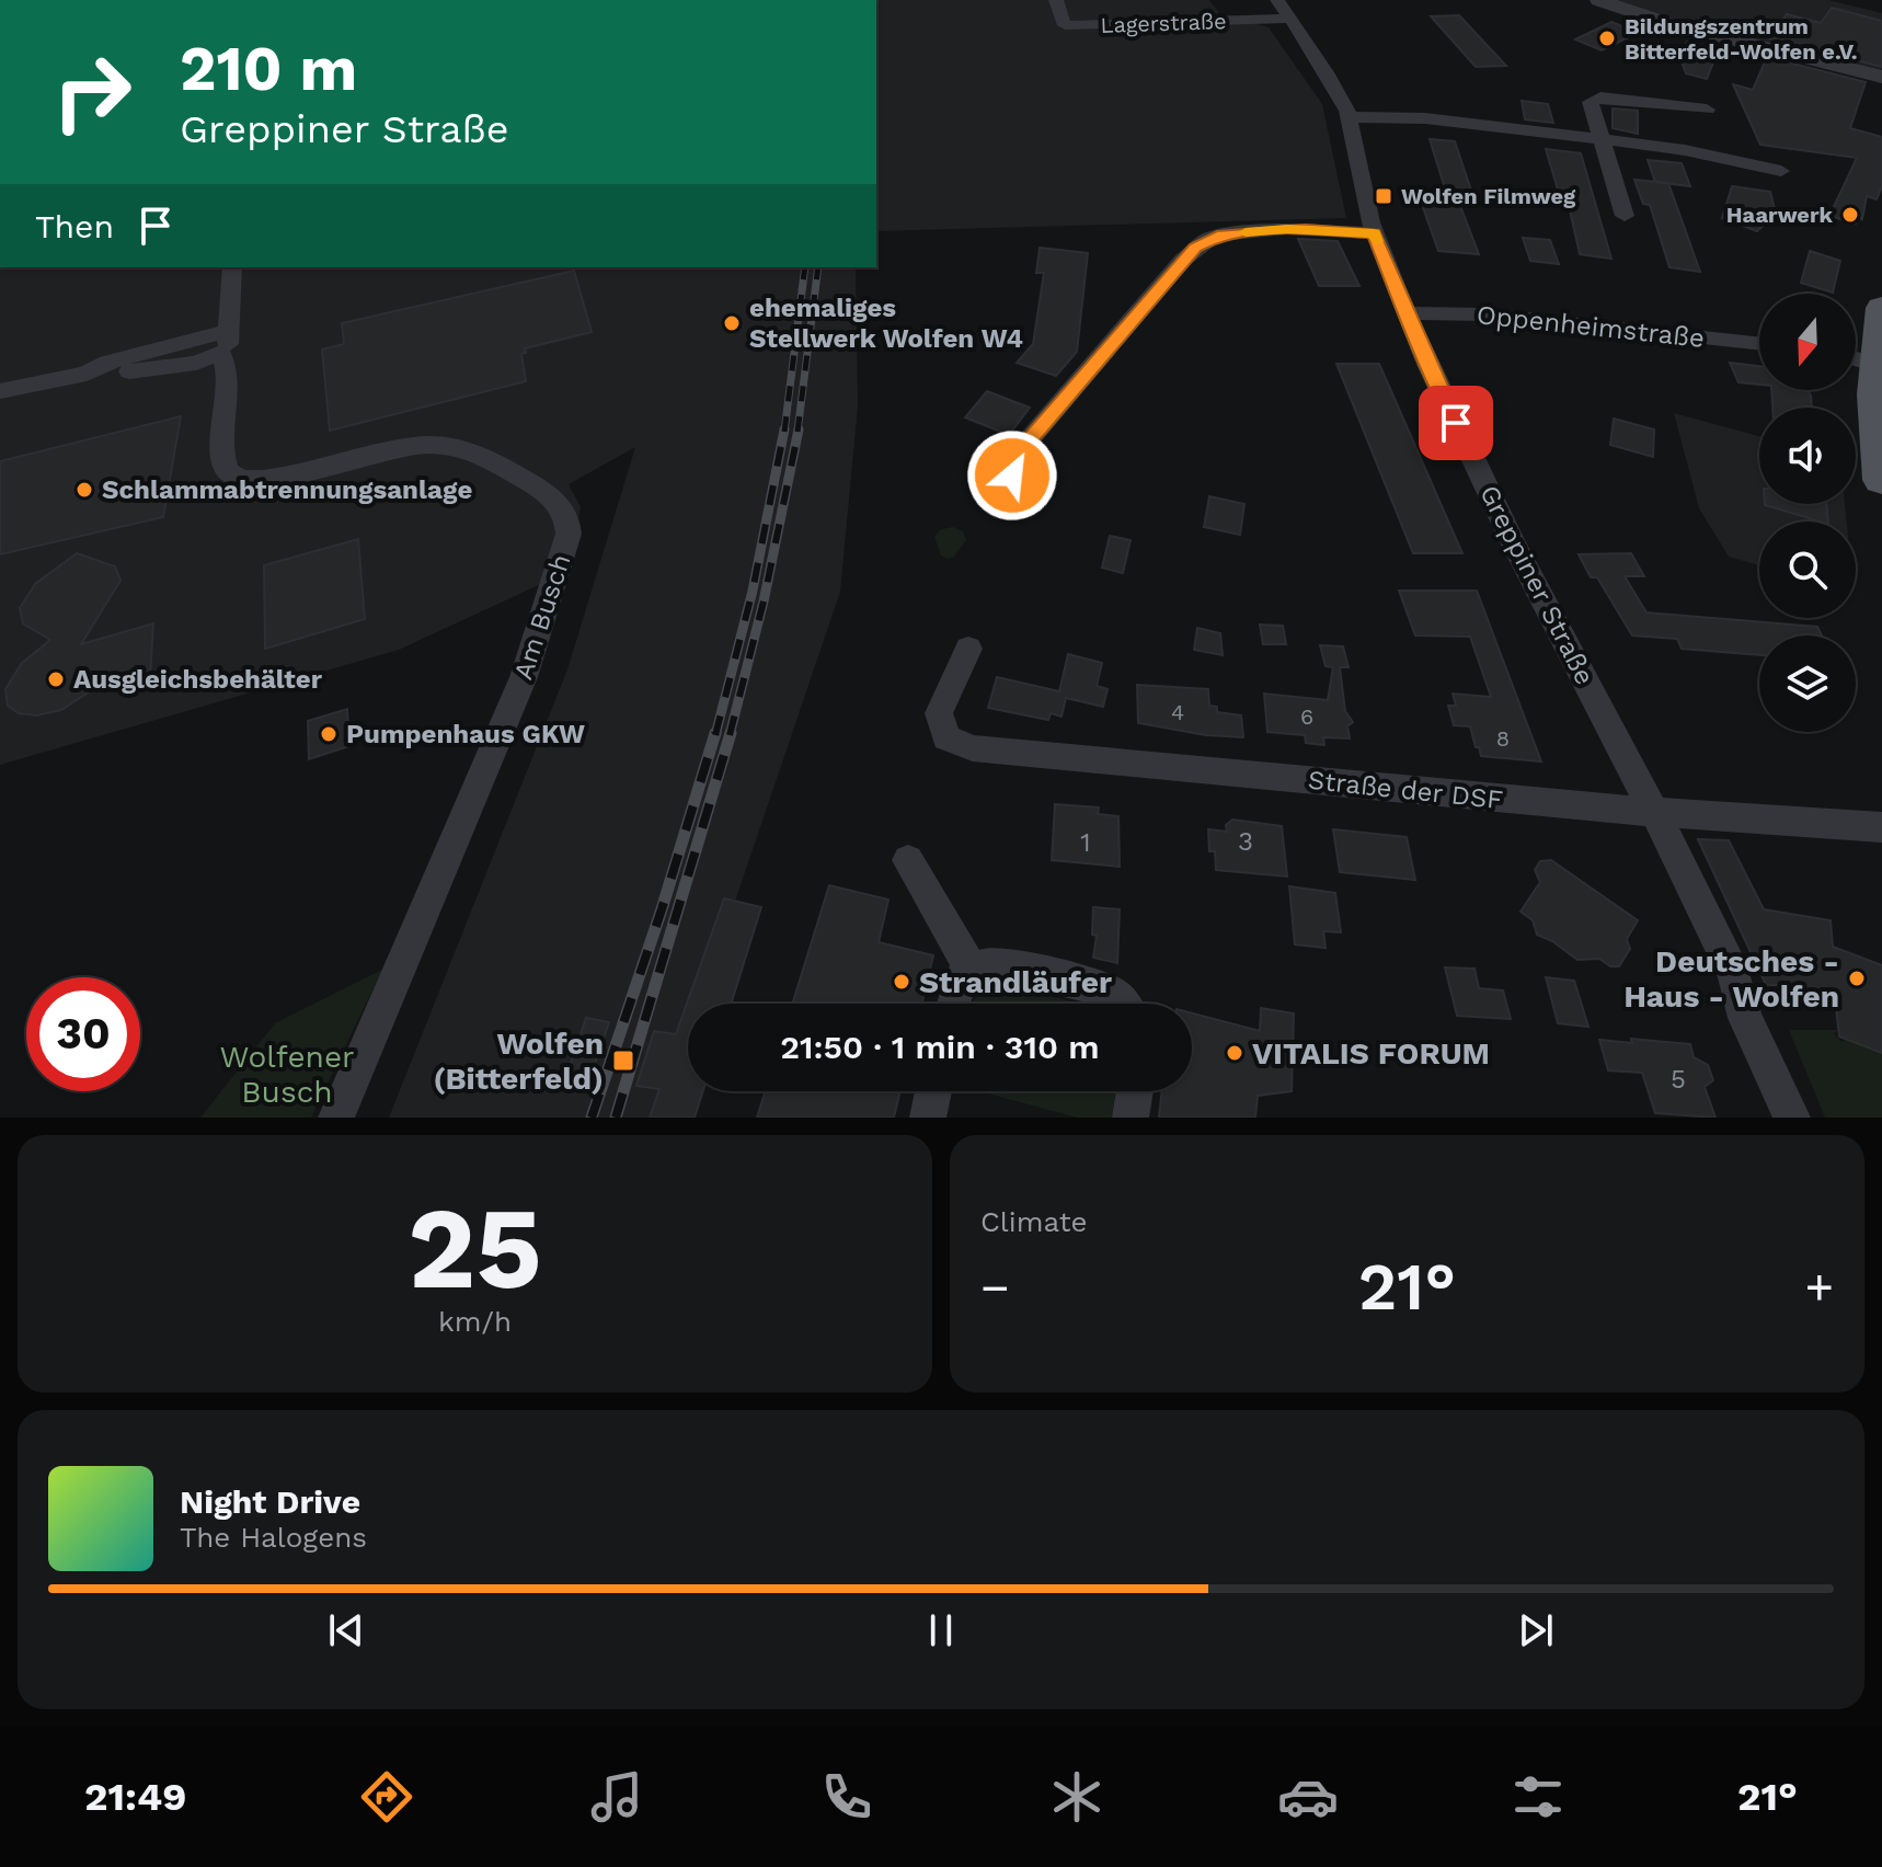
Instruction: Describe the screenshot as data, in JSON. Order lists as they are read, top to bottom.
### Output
{
  "streets": {
    "street": [
      "Lagerstraße",
      "Oppenheimstraße",
      "Greppiner Straße",
      "Am Busch",
      "Straße der DSF"
    ]
  },
  "crossings": [
    ["Lagerstraße", "Greppiner Straße"],
    ["Oppenheimstraße", "Greppiner Straße"],
    ["Greppiner Straße", "Straße der DSF"]
  ],
  "parks": ["Wolfener Busch"],
  "places": {
    "other": [
      "Bildungszentrum Bitterfeld-Wolfen e.V.",
      "Haarwerk",
      "ehemaliges Stellwerk Wolfen W4",
      "Schlammabtrennungsanlage",
      "Ausgleichsbehälter",
      "Pumpenhaus GKW",
      "Deutsches - Haus - Wolfen",
      "Strandläufer",
      "VITALIS FORUM"
    ],
    "transit": ["Wolfen Filmweg", "Wolfen (Bitterfeld)"]
  },
  "house_numbers": [
    "4",
    "6",
    "8",
    "3",
    "1",
    "5"
  ],
  "north": "bottom",
  "page": {
    "turn": ["210 m", "Greppiner Straße"],
    "then": "Then",
    "limit": "30",
    "trip": "21:50 · 1 min · 310 m",
    "tile": [
      ["25", "km/h"],
      "Climate"
    ],
    "heat": ["−", "21°", "+"],
    "song": ["Night Drive", "The Halogens"],
    "tabs": ["21:49", "21°"]
  }
}
